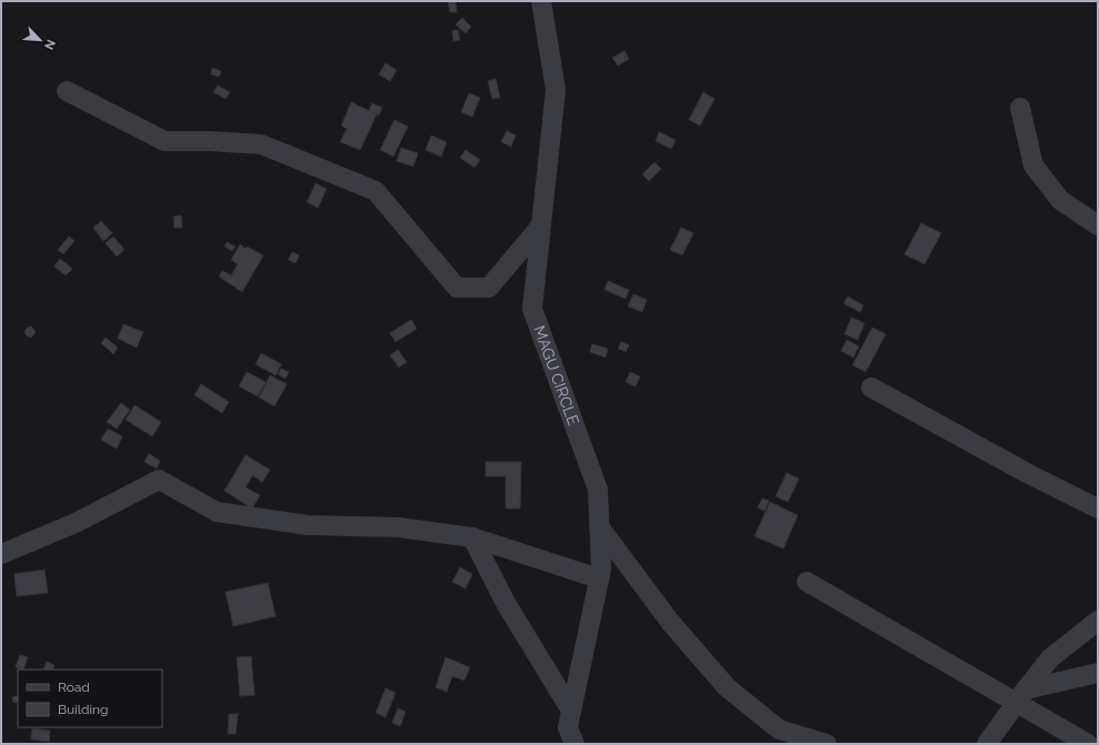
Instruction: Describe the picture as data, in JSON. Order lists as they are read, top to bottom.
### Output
{
  "streets": {
    "street": ["MAGU CIRCLE"]
  },
  "legend": ["Road", "Building"],
  "north": "bottom right"
}
